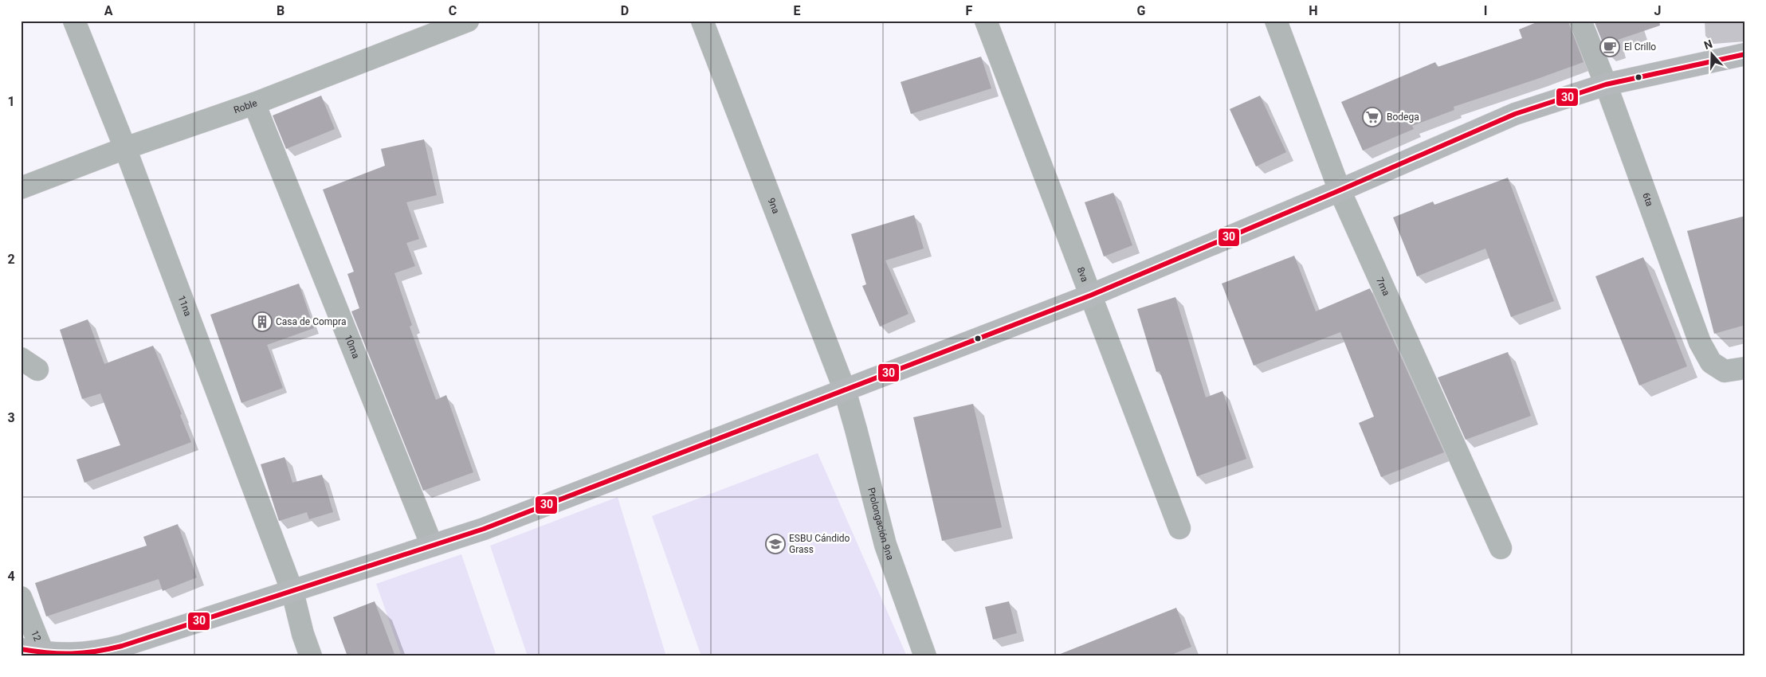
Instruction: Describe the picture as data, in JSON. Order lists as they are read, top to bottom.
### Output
{
  "streets": {
    "street": [
      "Roble",
      "6ta",
      "9na",
      "8va",
      "7ma",
      "11na",
      "10ma",
      "Prolongación 9na",
      "12"
    ]
  },
  "crossings": [
    ["Roble", "11na"],
    ["Roble", "10ma"],
    ["9na", "Prolongación 9na"]
  ],
  "places": {
    "cafe": ["El Crillo"],
    "supermarket": ["Bodega"],
    "building": ["Casa de Compra"],
    "school or university": ["ESBU Cándido Grass"]
  },
  "lines": ["transit line 30"],
  "north": "top",
  "grid": {
    "columns": [
      "A",
      "B",
      "C",
      "D",
      "E",
      "F",
      "G",
      "H",
      "I",
      "J"
    ],
    "rows": [
      "1",
      "2",
      "3",
      "4"
    ]
  }
}
